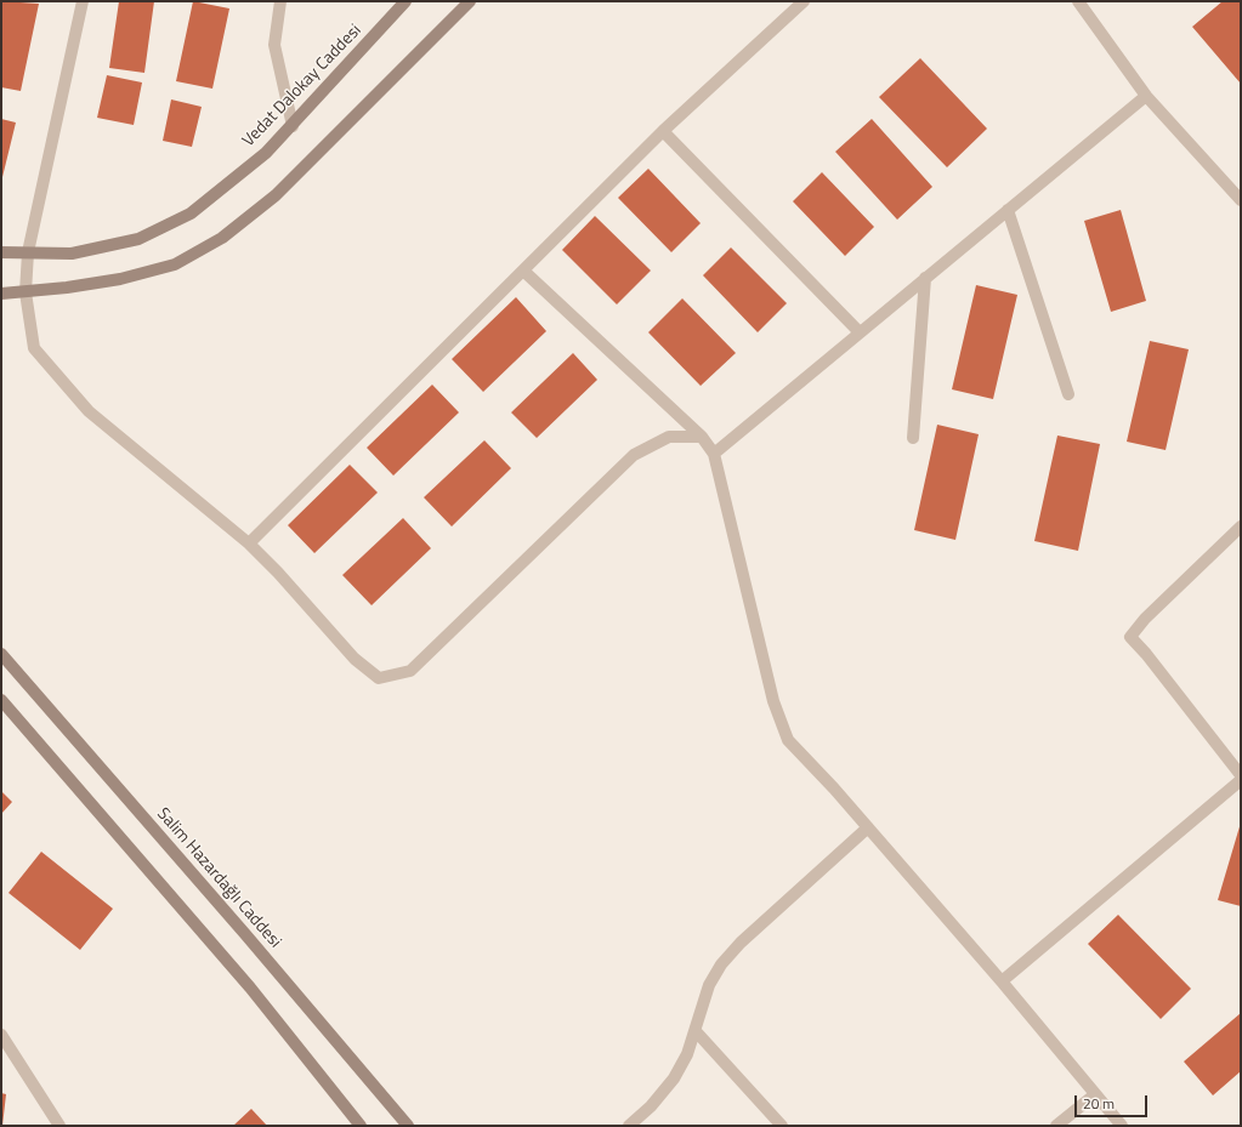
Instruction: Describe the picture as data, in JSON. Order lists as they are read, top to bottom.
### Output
{
  "streets": {
    "main road": ["Vedat Dalokay Caddesi", "Salim Hazardağlı Caddesi"]
  },
  "scale_bar": "20 m"
}
